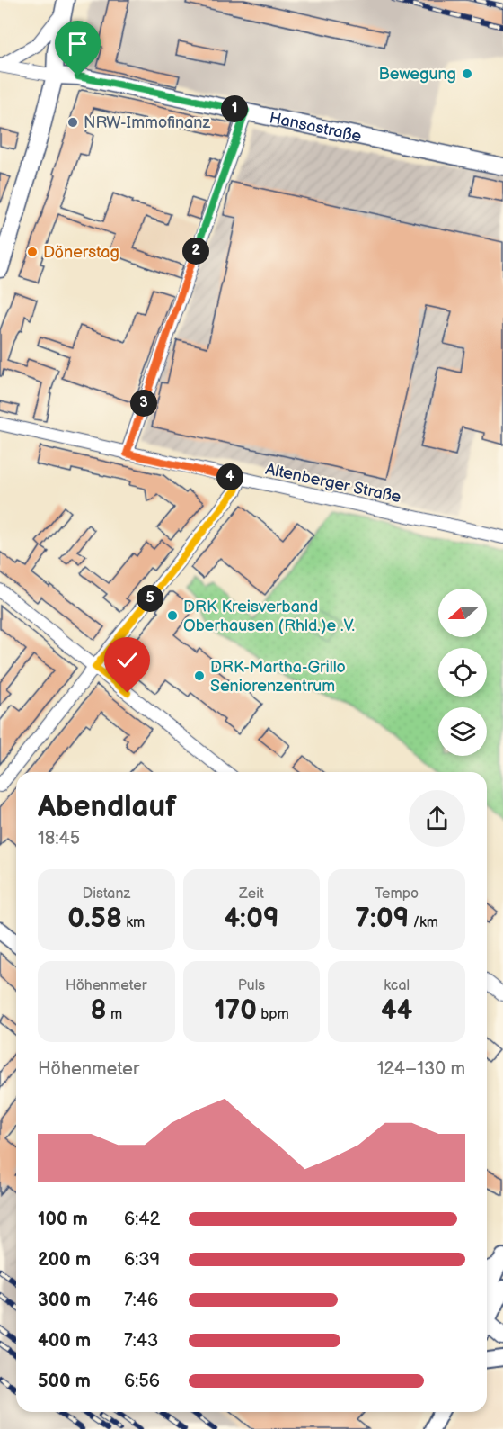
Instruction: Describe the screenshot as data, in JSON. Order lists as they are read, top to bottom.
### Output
{
  "streets": {
    "main road": ["Hansastraße"],
    "street": ["Altenberger Straße"]
  },
  "places": [
    "Bewegung",
    "NRW-Immofinanz",
    "Dönerstag",
    "DRK Kreisverband Oberhausen (Rhld.)e .V.",
    "DRK-Martha-Grillo Seniorenzentrum"
  ],
  "north": "left",
  "page": {
    "pins": [
      "1",
      "2",
      "3",
      "4",
      "5"
    ],
    "heading": ["Abendlauf", "18:45"],
    "stats": [
      ["Distanz", "0.58 km"],
      ["Zeit", "4:09"],
      ["Tempo", "7:09 /km"],
      ["Höhenmeter", "8 m"],
      ["Puls", "170 bpm"],
      ["kcal", "44"]
    ],
    "chart": ["Höhenmeter", "124–130 m"],
    "list": [
      {
        "name": "100 m",
        "note": "6:42"
      },
      {
        "name": "200 m",
        "note": "6:39"
      },
      {
        "name": "300 m",
        "note": "7:46"
      },
      {
        "name": "400 m",
        "note": "7:43"
      },
      {
        "name": "500 m",
        "note": "6:56"
      }
    ]
  }
}
